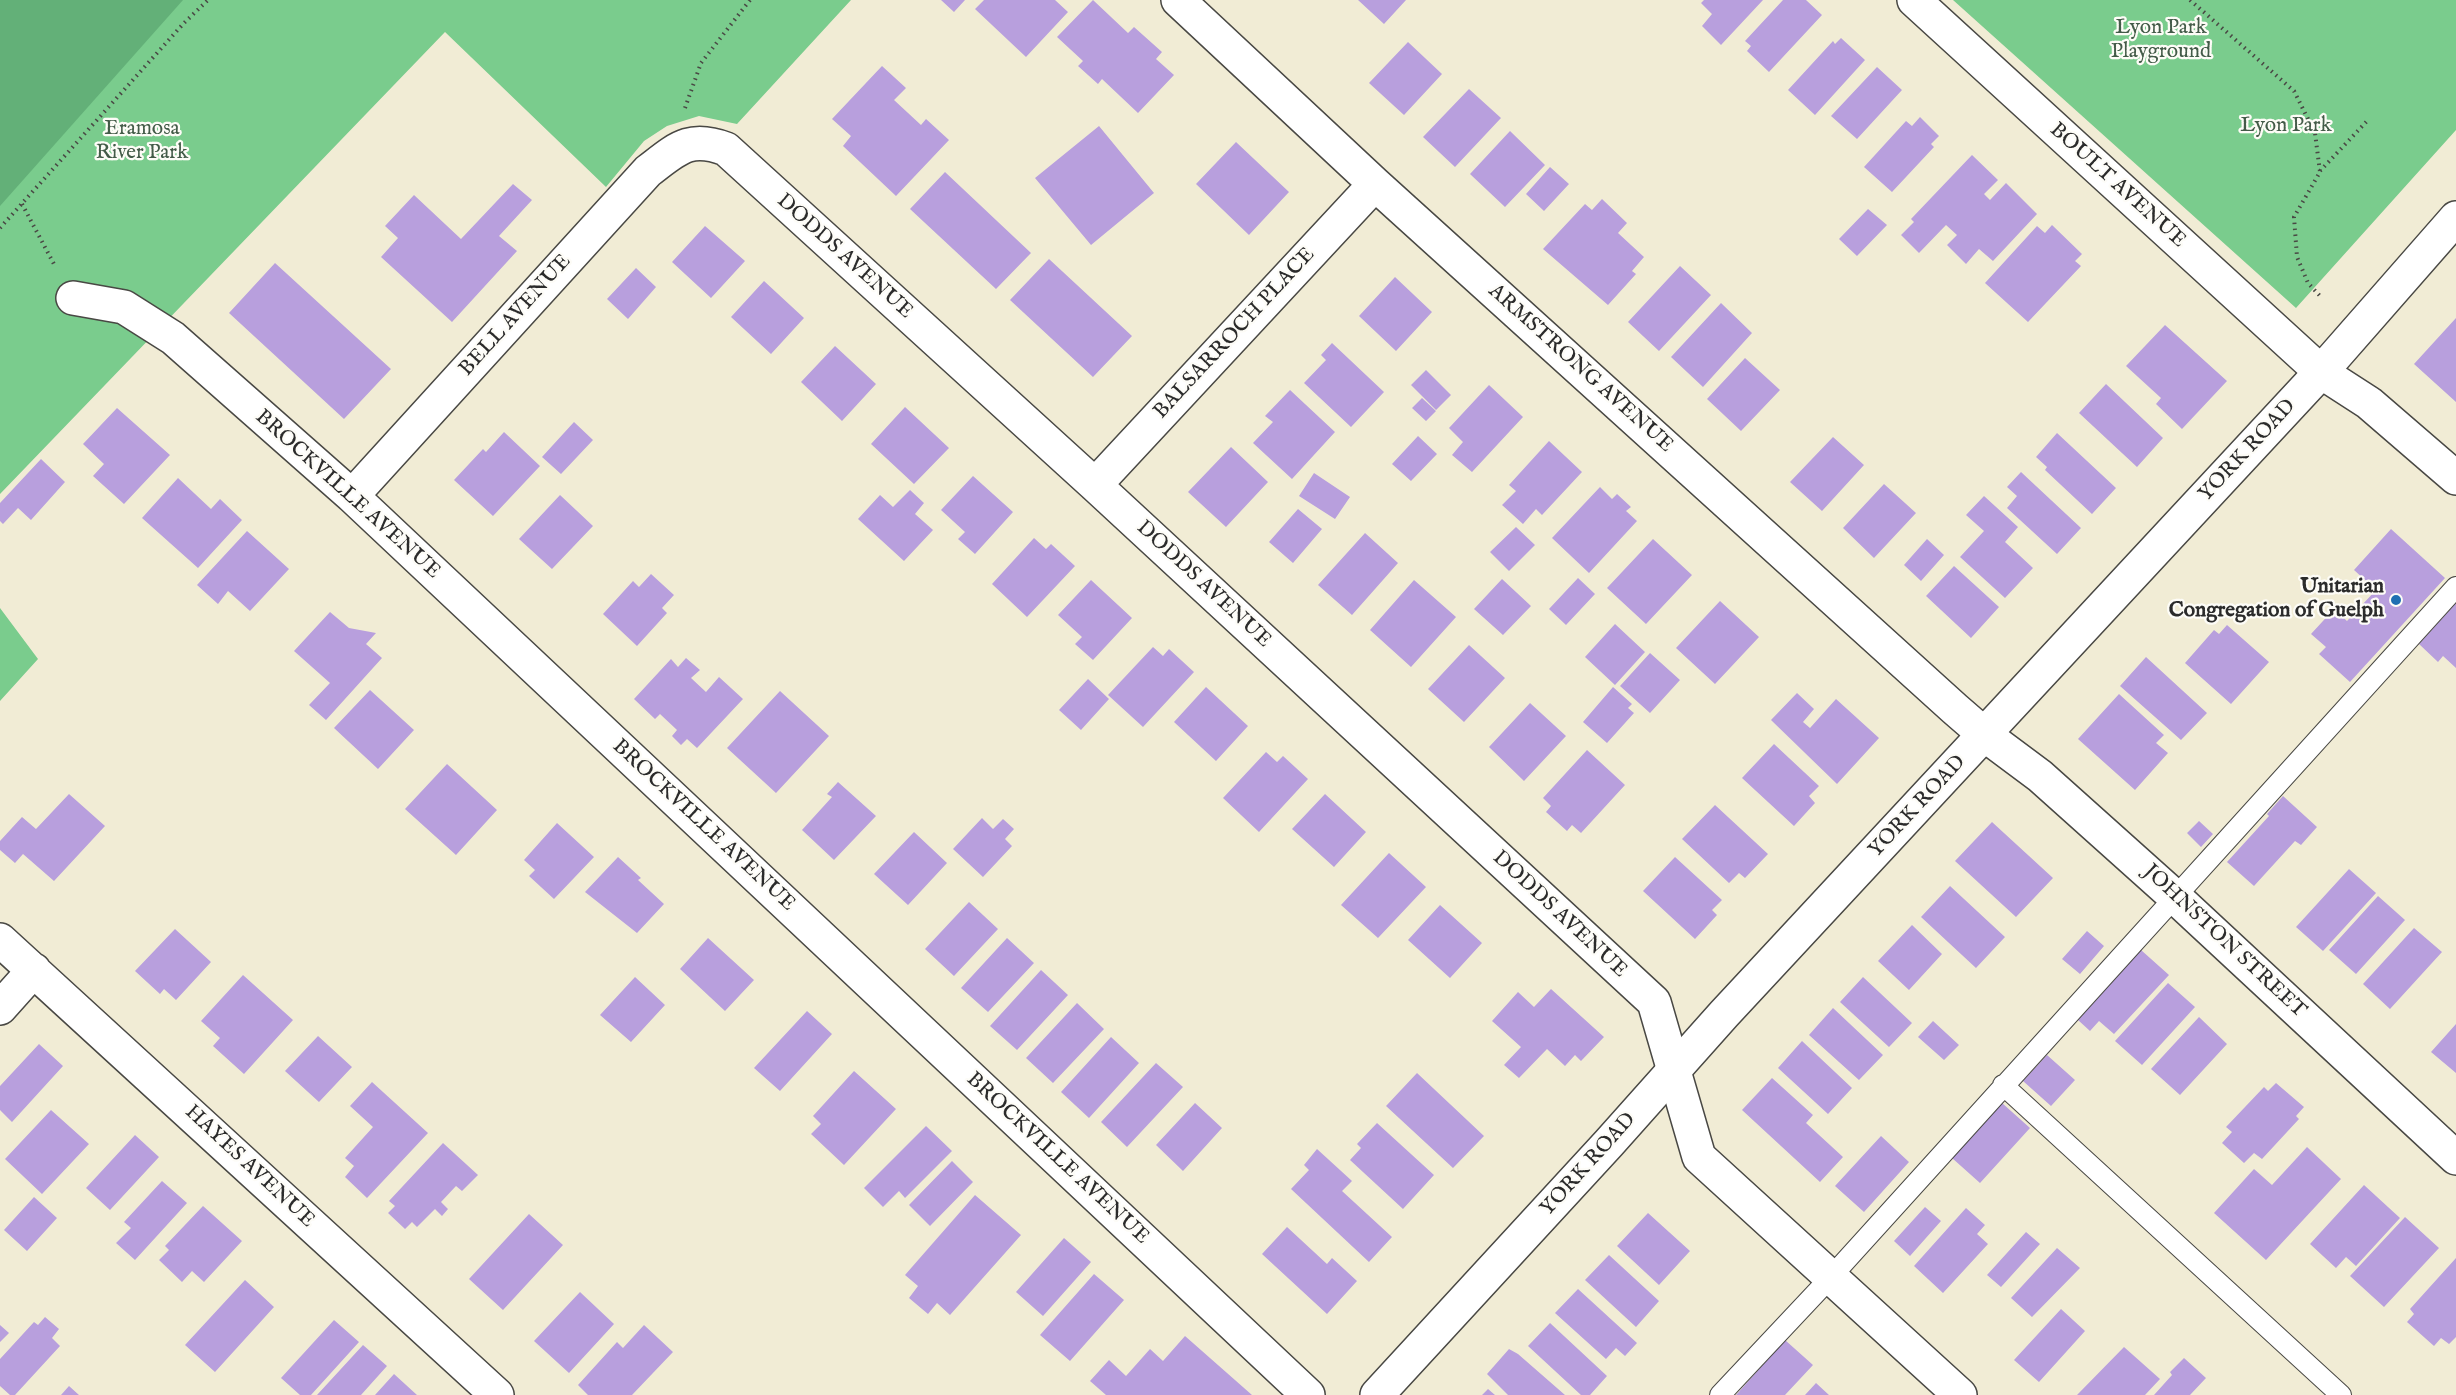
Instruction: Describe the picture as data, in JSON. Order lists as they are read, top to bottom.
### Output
{
  "streets": {
    "street": [
      "BOULT AVENUE",
      "DODDS AVENUE",
      "BELL AVENUE",
      "BALSARROCH PLACE",
      "ARMSTRONG AVENUE",
      "YORK ROAD",
      "BROCKVILLE AVENUE",
      "JOHNSTON STREET",
      "HAYES AVENUE"
    ]
  },
  "crossings": [
    ["BOULT AVENUE", "YORK ROAD"],
    ["DODDS AVENUE", "BELL AVENUE"],
    ["DODDS AVENUE", "BALSARROCH PLACE"],
    ["DODDS AVENUE", "YORK ROAD"],
    ["BELL AVENUE", "BROCKVILLE AVENUE"],
    ["BALSARROCH PLACE", "ARMSTRONG AVENUE"],
    ["ARMSTRONG AVENUE", "YORK ROAD"],
    ["ARMSTRONG AVENUE", "JOHNSTON STREET"],
    ["YORK ROAD", "JOHNSTON STREET"]
  ],
  "parks": ["Lyon Park Playground", "Lyon Park", "Eramosa River Park"],
  "places": ["Unitarian Congregation of Guelph"]
}
